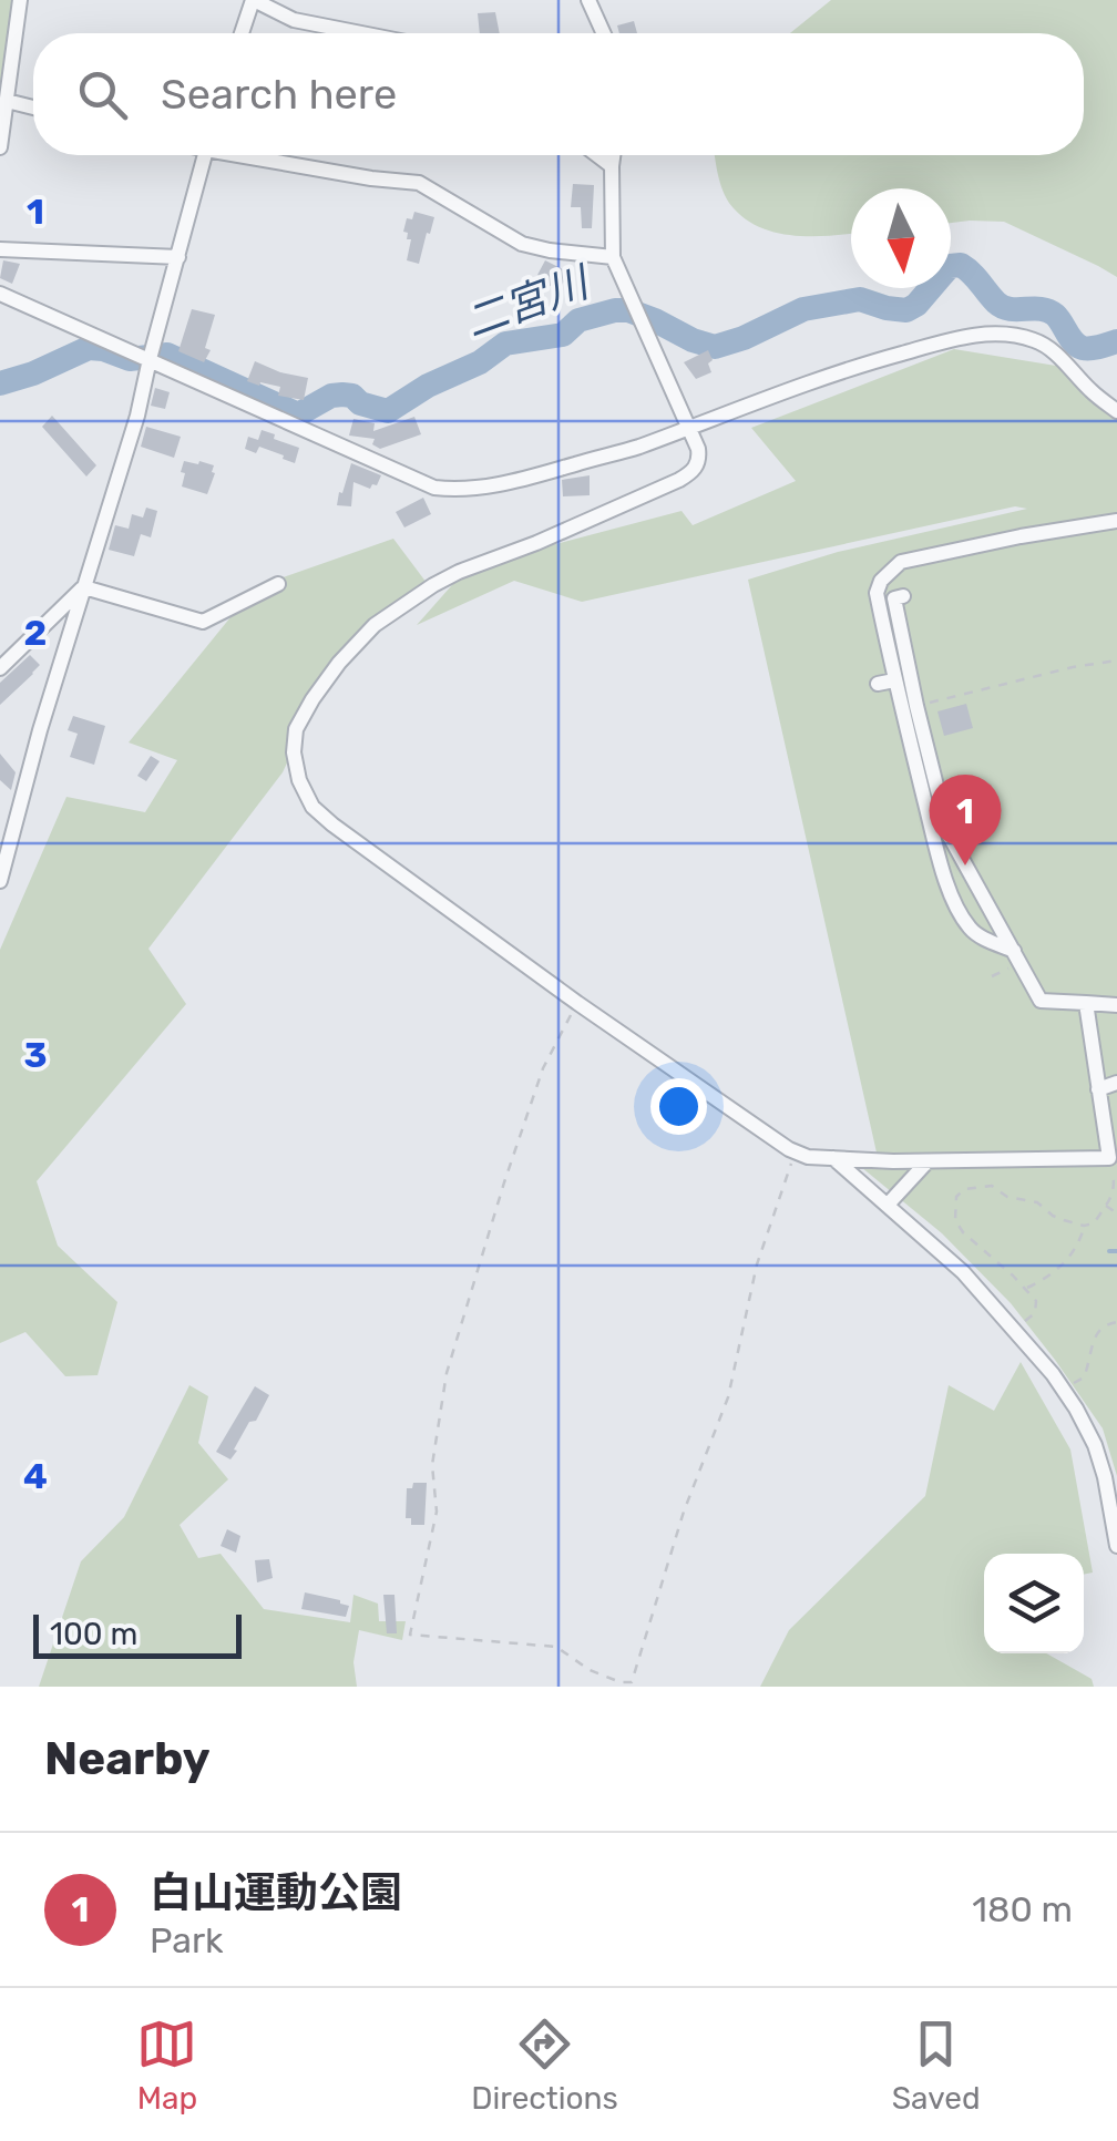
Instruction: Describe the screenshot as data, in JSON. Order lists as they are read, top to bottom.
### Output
{
  "water": ["二宮川"],
  "scale_bar": "100 m",
  "north": "bottom",
  "page": {
    "search": "Search here",
    "pins": "1",
    "scale": "100 m",
    "heading": "Nearby",
    "list": [
      {
        "mark": "1",
        "name": "白山運動公園",
        "note": "Park",
        "value": "180 m"
      }
    ],
    "nav": ["Map", "Directions", "Saved"]
  },
  "grid": {
    "rows": [
      "1",
      "2",
      "3",
      "4"
    ]
  }
}
